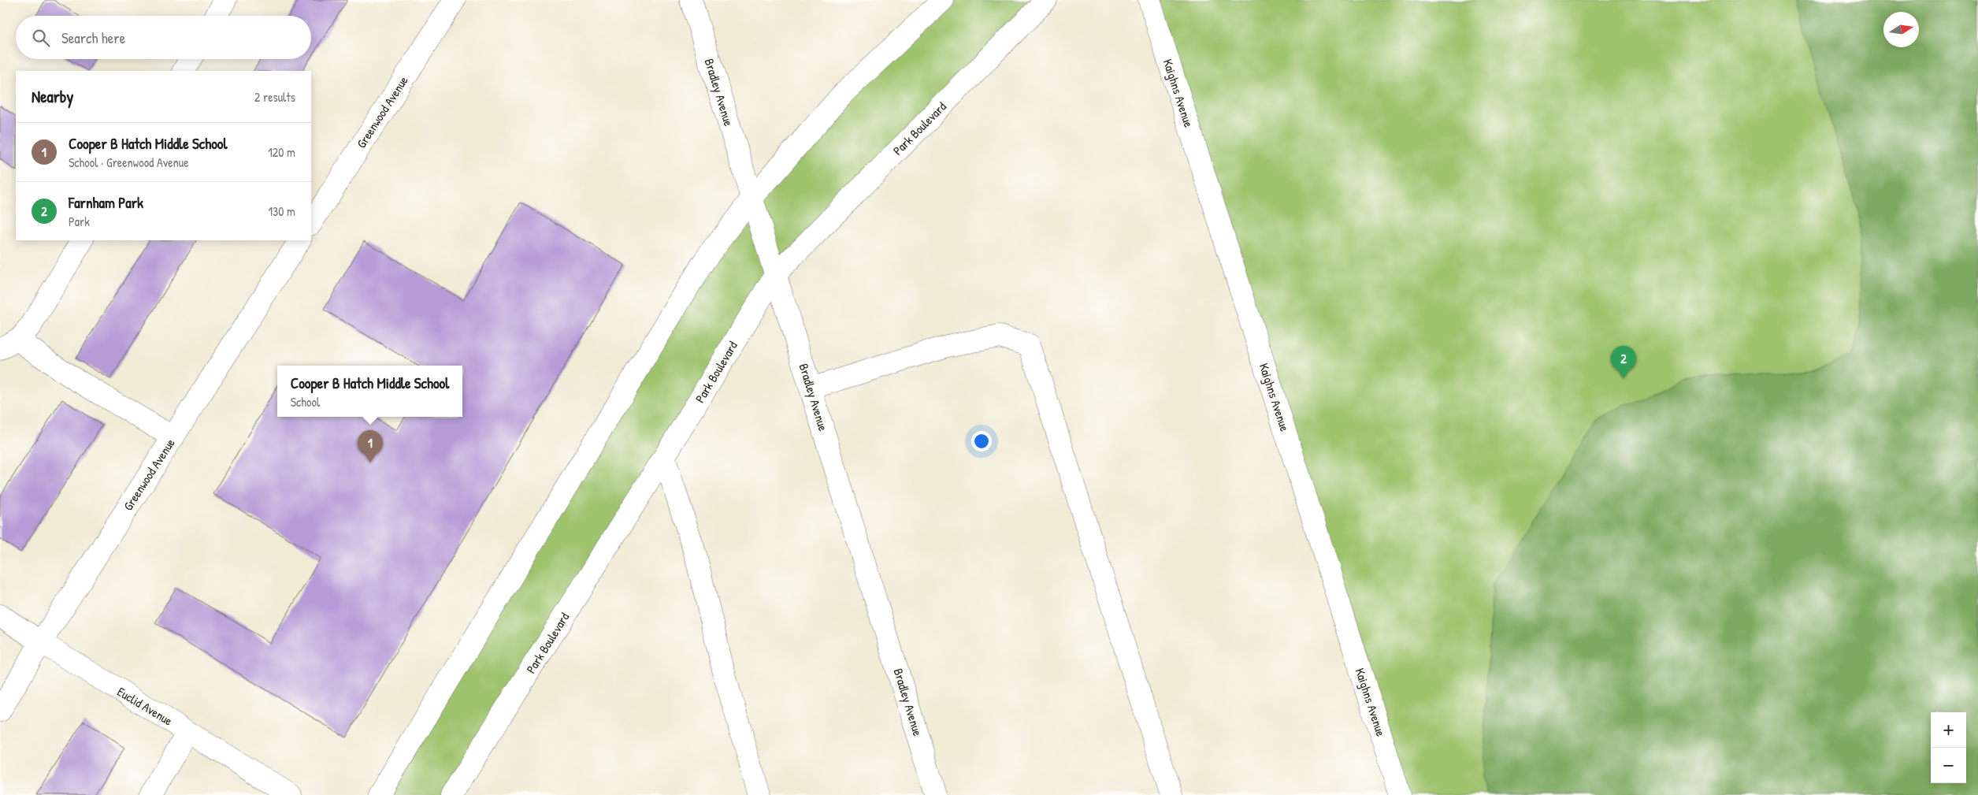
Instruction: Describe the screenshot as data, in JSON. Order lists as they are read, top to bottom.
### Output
{
  "streets": {
    "street": [
      "Bradley Avenue",
      "Kaighns Avenue",
      "Greenwood Avenue",
      "Park Boulevard",
      "Euclid Avenue"
    ]
  },
  "crossings": [
    ["Bradley Avenue", "Park Boulevard"],
    ["Greenwood Avenue", "Euclid Avenue"]
  ],
  "north": "right",
  "page": {
    "search": "Search here",
    "heading": ["Nearby", "2 results"],
    "list": [
      {
        "mark": "1",
        "name": "Cooper B Hatch Middle School",
        "note": "School · Greenwood Avenue",
        "value": "120 m"
      },
      {
        "mark": "2",
        "name": "Farnham Park",
        "note": "Park",
        "value": "130 m"
      }
    ],
    "pins": ["2", "1"],
    "popup": ["Cooper B Hatch Middle School", "School"],
    "map_buttons": ["+", "−"]
  }
}
